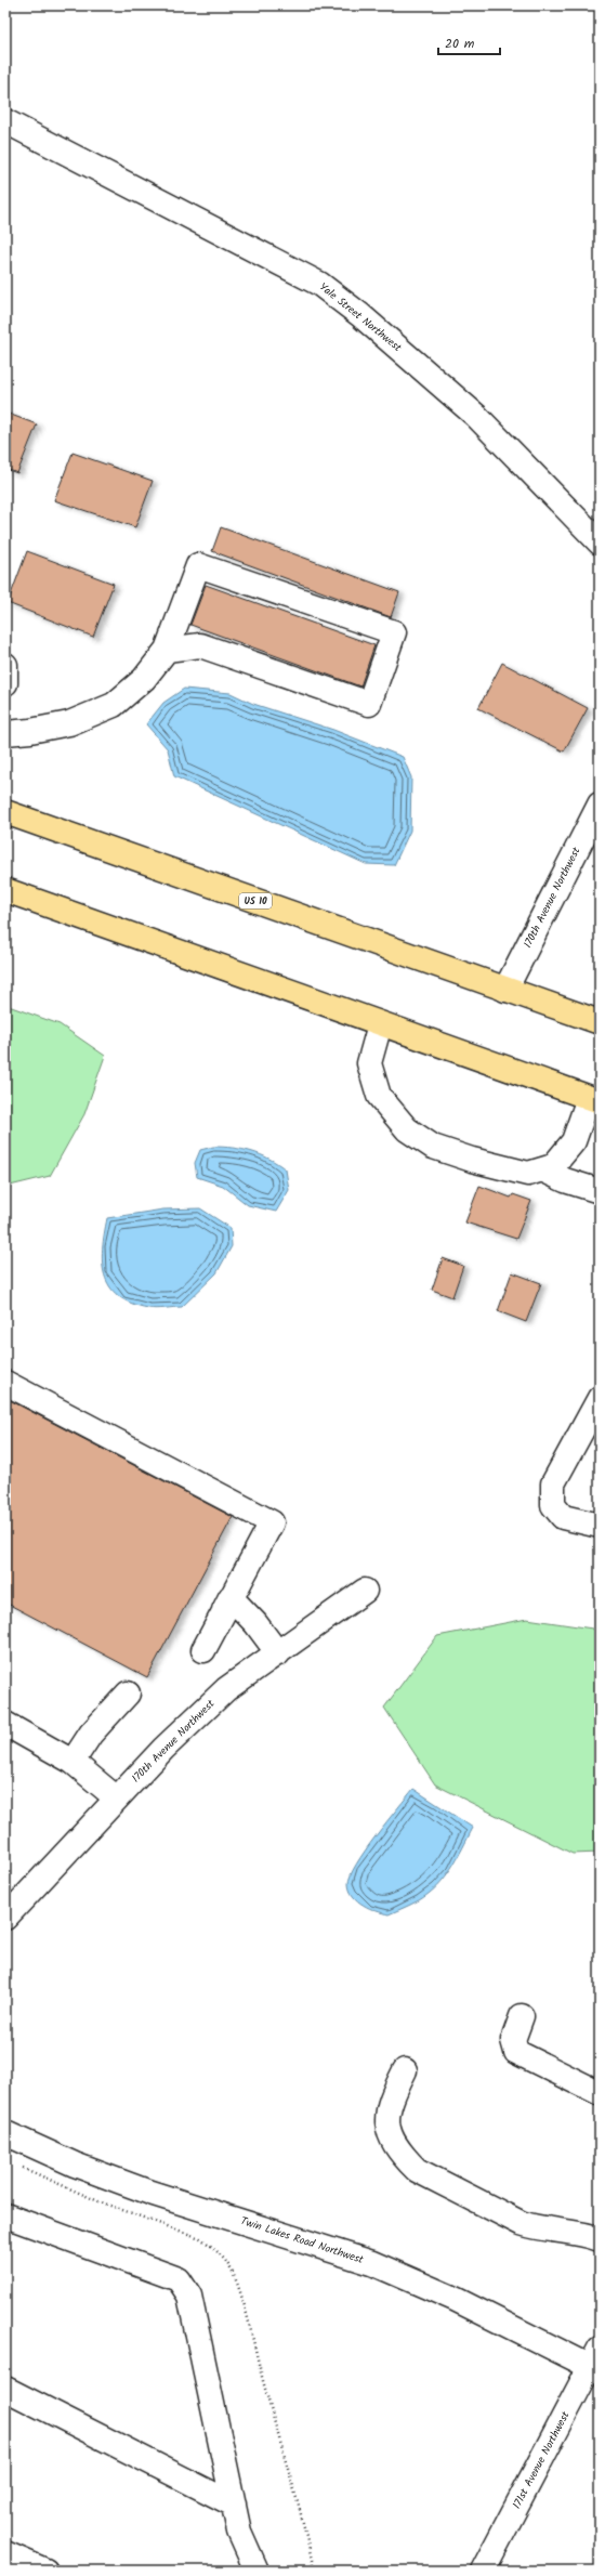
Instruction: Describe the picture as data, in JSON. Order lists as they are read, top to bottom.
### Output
{
  "streets": {
    "highway": ["US 10"],
    "street": [
      "Yale Street Northwest",
      "170th Avenue Northwest",
      "Twin Lakes Road Northwest",
      "171st Avenue Northwest"
    ]
  },
  "crossings": [
    ["170th Avenue Northwest", "US 10"],
    ["Twin Lakes Road Northwest", "171st Avenue Northwest"]
  ],
  "scale_bar": "20 m"
}
